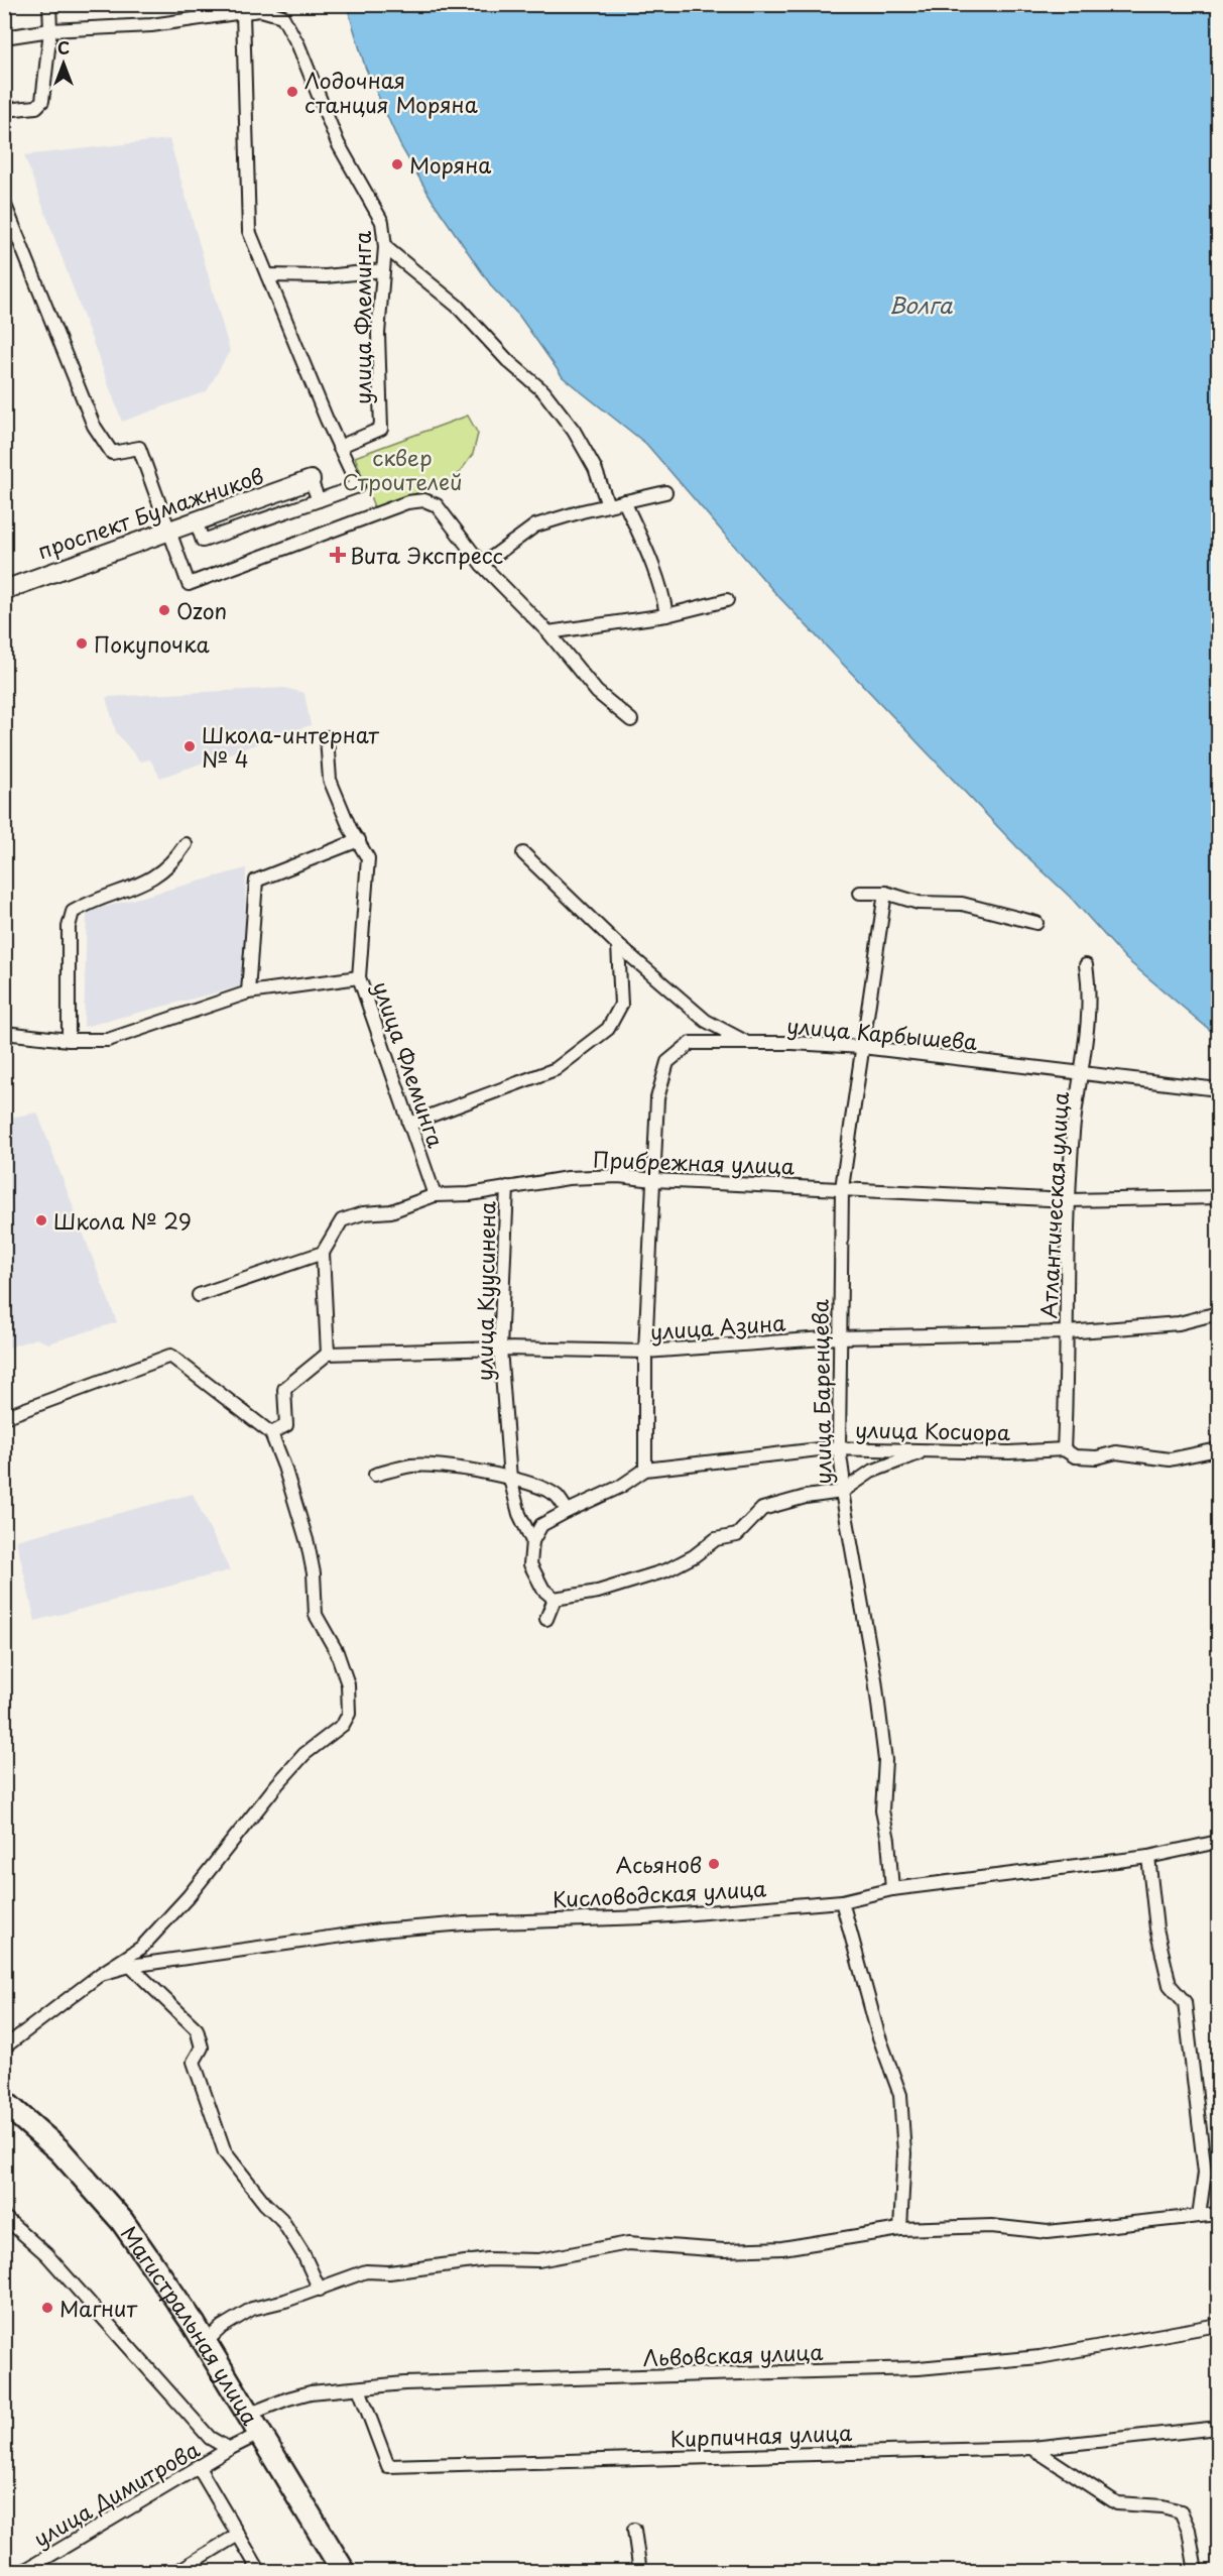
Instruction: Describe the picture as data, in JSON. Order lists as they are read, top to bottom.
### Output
{
  "streets": {
    "highway": ["Магистральная улица"],
    "street": [
      "улица Флеминга",
      "проспект Бумажников",
      "улица Карбышева",
      "Прибрежная улица",
      "Атлантическая улица",
      "улица Куусинена",
      "улица Азина",
      "улица Баренцева",
      "улица Косиора",
      "Кисловодская улица",
      "Львовская улица",
      "Кирпичная улица",
      "улица Димитрова"
    ]
  },
  "crossings": [
    ["улица Флеминга", "Прибрежная улица"],
    ["улица Карбышева", "Прибрежная улица"],
    ["улица Карбышева", "Атлантическая улица"],
    ["улица Карбышева", "улица Азина"],
    ["улица Карбышева", "улица Баренцева"],
    ["улица Карбышева", "улица Косиора"],
    ["Прибрежная улица", "Атлантическая улица"],
    ["Прибрежная улица", "улица Куусинена"],
    ["Прибрежная улица", "улица Баренцева"],
    ["Атлантическая улица", "улица Азина"],
    ["Атлантическая улица", "улица Косиора"],
    ["улица Куусинена", "улица Азина"],
    ["улица Куусинена", "улица Косиора"],
    ["улица Азина", "улица Баренцева"],
    ["улица Баренцева", "улица Косиора"],
    ["улица Баренцева", "Кисловодская улица"],
    ["Магистральная улица", "Львовская улица"],
    ["Магистральная улица", "улица Димитрова"],
    ["Львовская улица", "Кирпичная улица"],
    ["Львовская улица", "улица Димитрова"]
  ],
  "water": ["Волга"],
  "parks": ["сквер Строителей"],
  "places": {
    "other": [
      "Лодочная станция Моряна",
      "Моряна",
      "Ozon",
      "Покупочка",
      "Школа-интернат № 4",
      "Школа № 29",
      "Асьянов",
      "Магнит"
    ],
    "health": ["Вита Экспресс"]
  },
  "north": "top"
}
